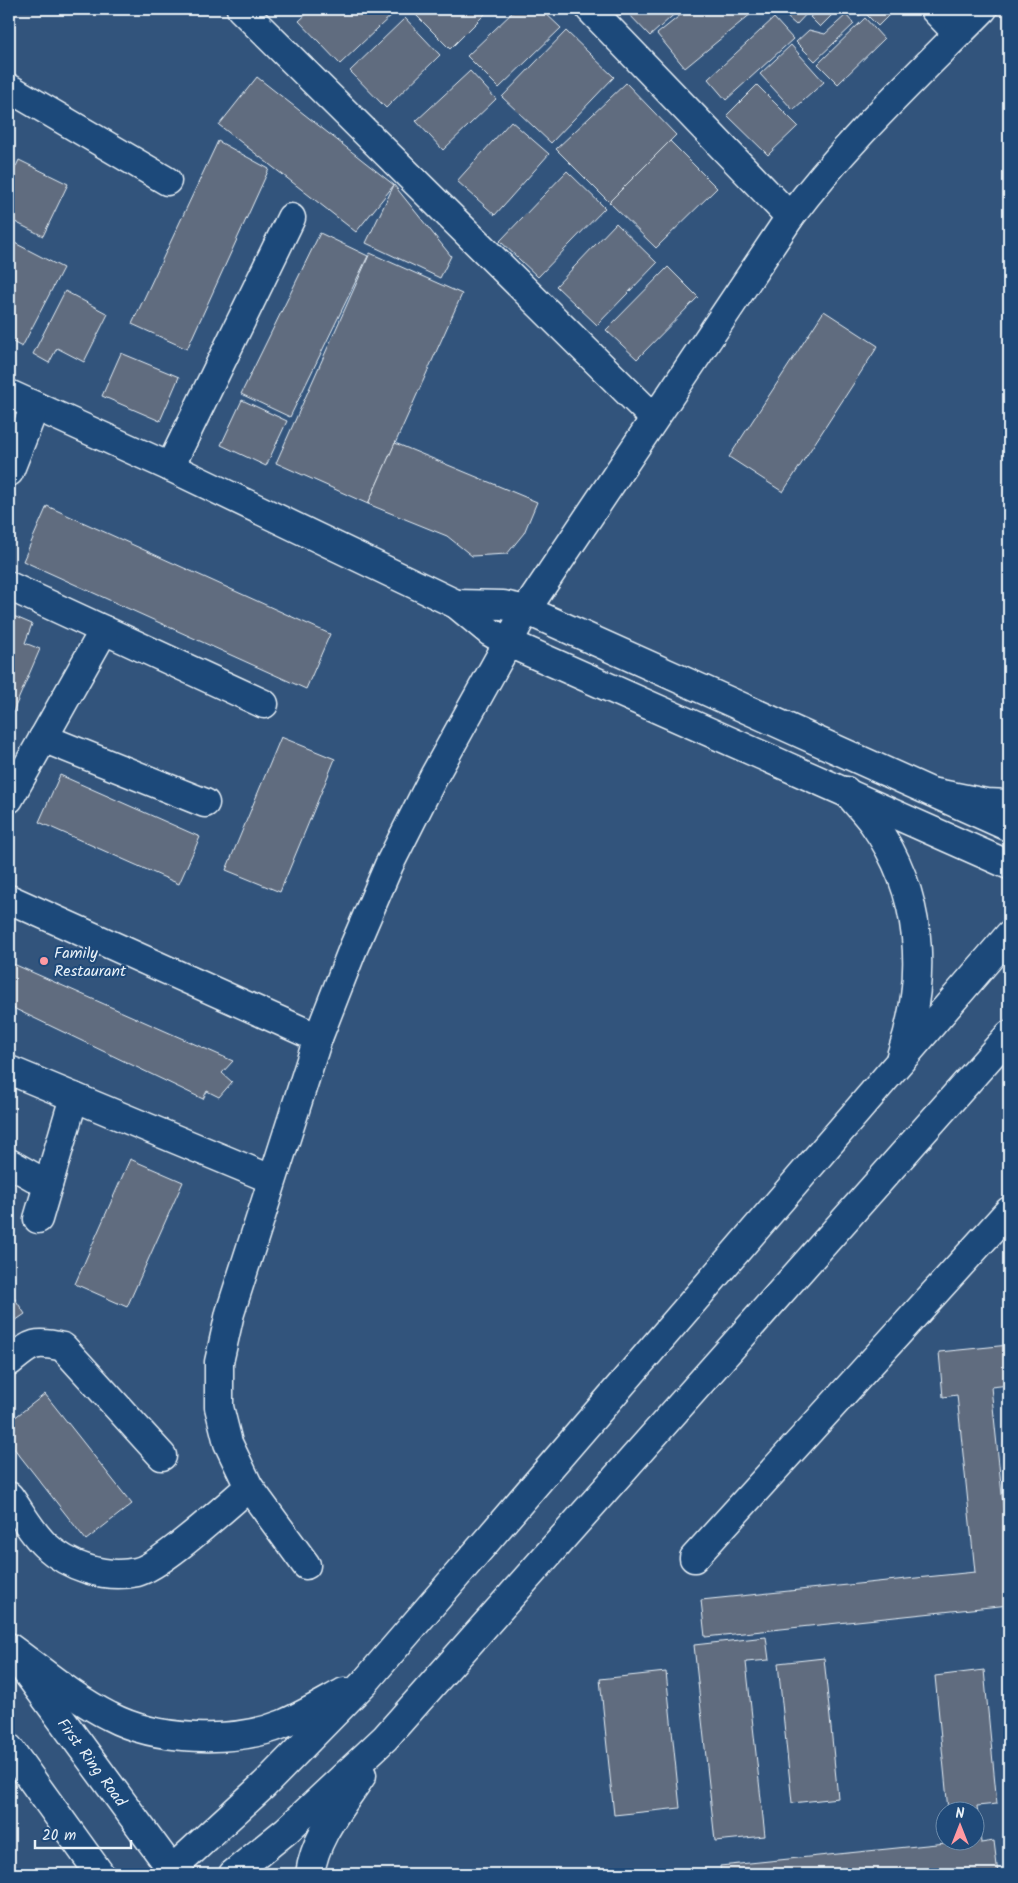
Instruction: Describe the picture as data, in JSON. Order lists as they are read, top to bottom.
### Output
{
  "streets": {
    "street": ["First Ring Road"]
  },
  "places": ["Family Restaurant"],
  "scale_bar": "20 m",
  "north": "top"
}
